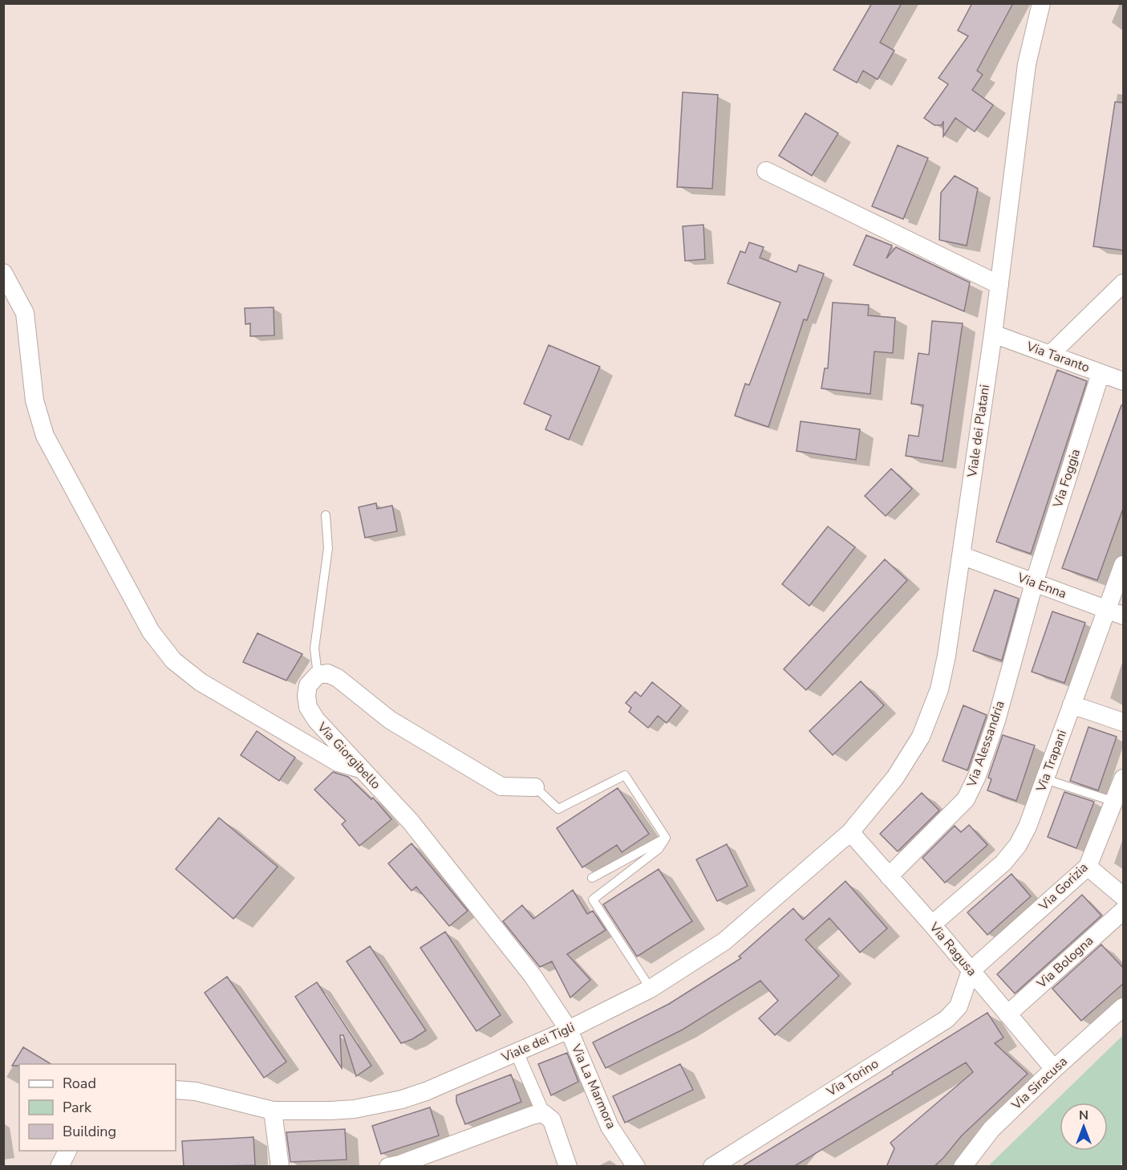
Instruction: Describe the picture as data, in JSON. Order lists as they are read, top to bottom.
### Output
{
  "streets": {
    "street": [
      "Via Taranto",
      "Viale dei Platani",
      "Via Foggia",
      "Via Enna",
      "Via Alessandria",
      "Via Giorgibello",
      "Via Trapani",
      "Via Gorizia",
      "Via Ragusa",
      "Via Bologna",
      "Viale dei Tigli",
      "Via Torino",
      "Via Siracusa",
      "Via La Marmora"
    ]
  },
  "crossings": [
    ["Via Taranto", "Viale dei Platani"],
    ["Via Taranto", "Via Foggia"],
    ["Viale dei Platani", "Via Enna"],
    ["Viale dei Platani", "Via Ragusa"],
    ["Viale dei Platani", "Viale dei Tigli"],
    ["Via Foggia", "Via Enna"],
    ["Via Foggia", "Via Alessandria"],
    ["Via Enna", "Via Alessandria"],
    ["Via Enna", "Via Trapani"],
    ["Via Alessandria", "Via Ragusa"],
    ["Via Giorgibello", "Viale dei Tigli"],
    ["Via Giorgibello", "Via La Marmora"],
    ["Via Trapani", "Via Ragusa"],
    ["Via Gorizia", "Via Ragusa"],
    ["Via Gorizia", "Via Torino"],
    ["Via Ragusa", "Via Bologna"],
    ["Via Ragusa", "Viale dei Tigli"],
    ["Via Ragusa", "Via Torino"],
    ["Via Ragusa", "Via Siracusa"],
    ["Viale dei Tigli", "Via La Marmora"]
  ],
  "legend": ["Road", "Park", "Building"],
  "north": "top"
}
